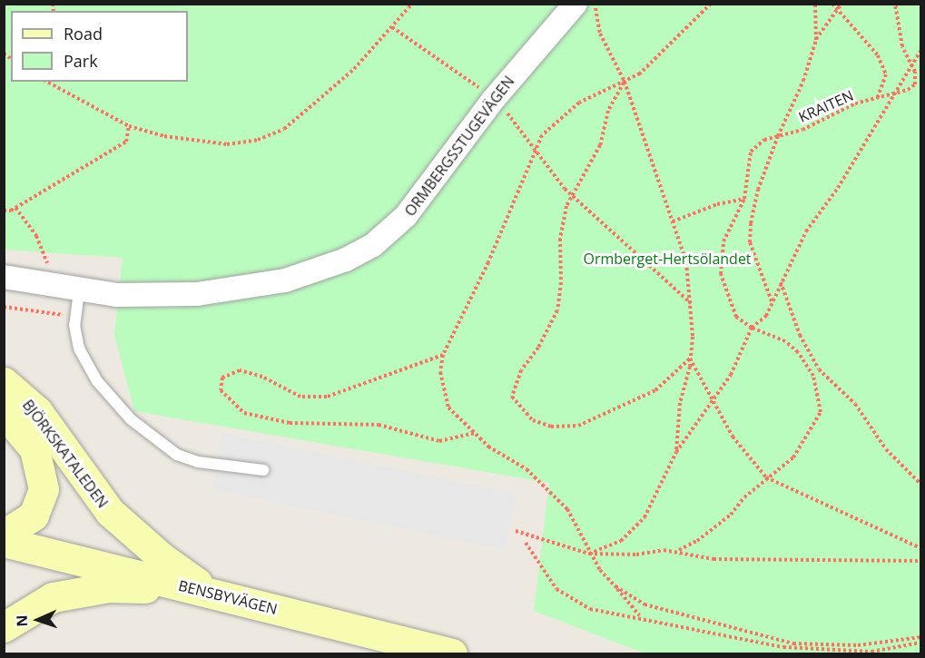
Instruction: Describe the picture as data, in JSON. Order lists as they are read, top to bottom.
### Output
{
  "streets": {
    "main road": ["BJÖRKSKATALEDEN", "BENSBYVÄGEN"],
    "street": ["ORMBERGSSTUGEVÄGEN"],
    "path": ["KRAITEN"]
  },
  "crossings": [
    ["BJÖRKSKATALEDEN", "BENSBYVÄGEN"]
  ],
  "parks": ["Ormberget-Hertsölandet"],
  "legend": ["Road", "Park"],
  "north": "left"
}
